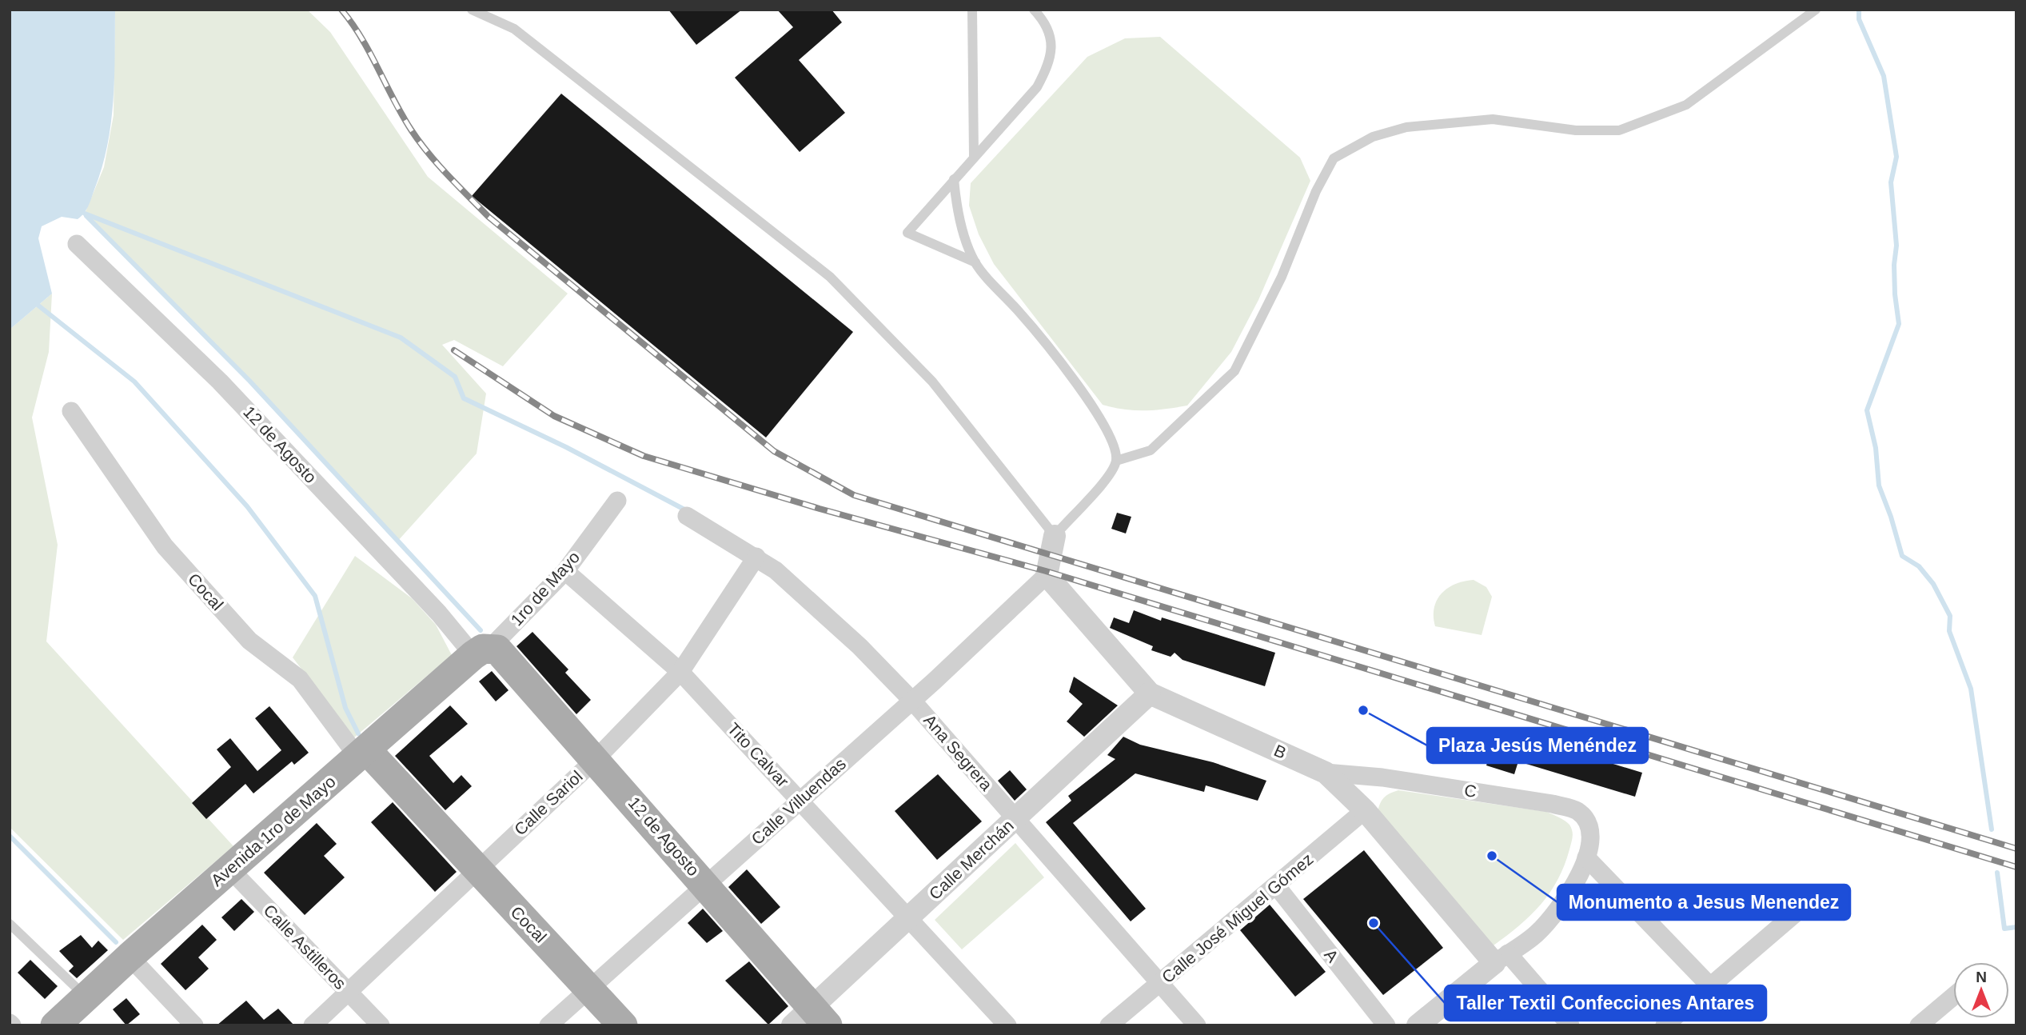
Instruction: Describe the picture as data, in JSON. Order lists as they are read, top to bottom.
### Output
{
  "streets": {
    "main road": ["12 de Agosto", "Cocal", "Avenida 1ro de Mayo"],
    "street": [
      "1ro de Mayo",
      "B",
      "Ana Segrera",
      "Tito Calvar",
      "C",
      "Calle Villuendas",
      "Calle Sariol",
      "Calle Merchán",
      "Calle José Miguel Gómez",
      "Calle Astilleros",
      "A"
    ]
  },
  "crossings": [
    ["12 de Agosto", "1ro de Mayo"],
    ["12 de Agosto", "Calle Villuendas"],
    ["12 de Agosto", "Calle Sariol"],
    ["12 de Agosto", "Avenida 1ro de Mayo"],
    ["12 de Agosto", "Calle Merchán"],
    ["1ro de Mayo", "Tito Calvar"],
    ["1ro de Mayo", "Avenida 1ro de Mayo"],
    ["Cocal", "Calle Villuendas"],
    ["Cocal", "Calle Sariol"],
    ["Cocal", "Avenida 1ro de Mayo"],
    ["B", "C"],
    ["B", "Calle Villuendas"],
    ["B", "Calle Merchán"],
    ["B", "Calle José Miguel Gómez"],
    ["Ana Segrera", "Calle Villuendas"],
    ["Ana Segrera", "Calle Sariol"],
    ["Ana Segrera", "Calle Merchán"],
    ["Ana Segrera", "Calle José Miguel Gómez"],
    ["Tito Calvar", "Calle Villuendas"],
    ["Tito Calvar", "Calle Sariol"],
    ["Tito Calvar", "Calle Merchán"],
    ["Calle Sariol", "Calle Astilleros"],
    ["Avenida 1ro de Mayo", "Calle Astilleros"],
    ["Calle José Miguel Gómez", "A"]
  ],
  "places": ["Plaza Jesús Menéndez", "Monumento a Jesus Menendez", "Taller Textil Confecciones Antares"],
  "north": "top"
}
